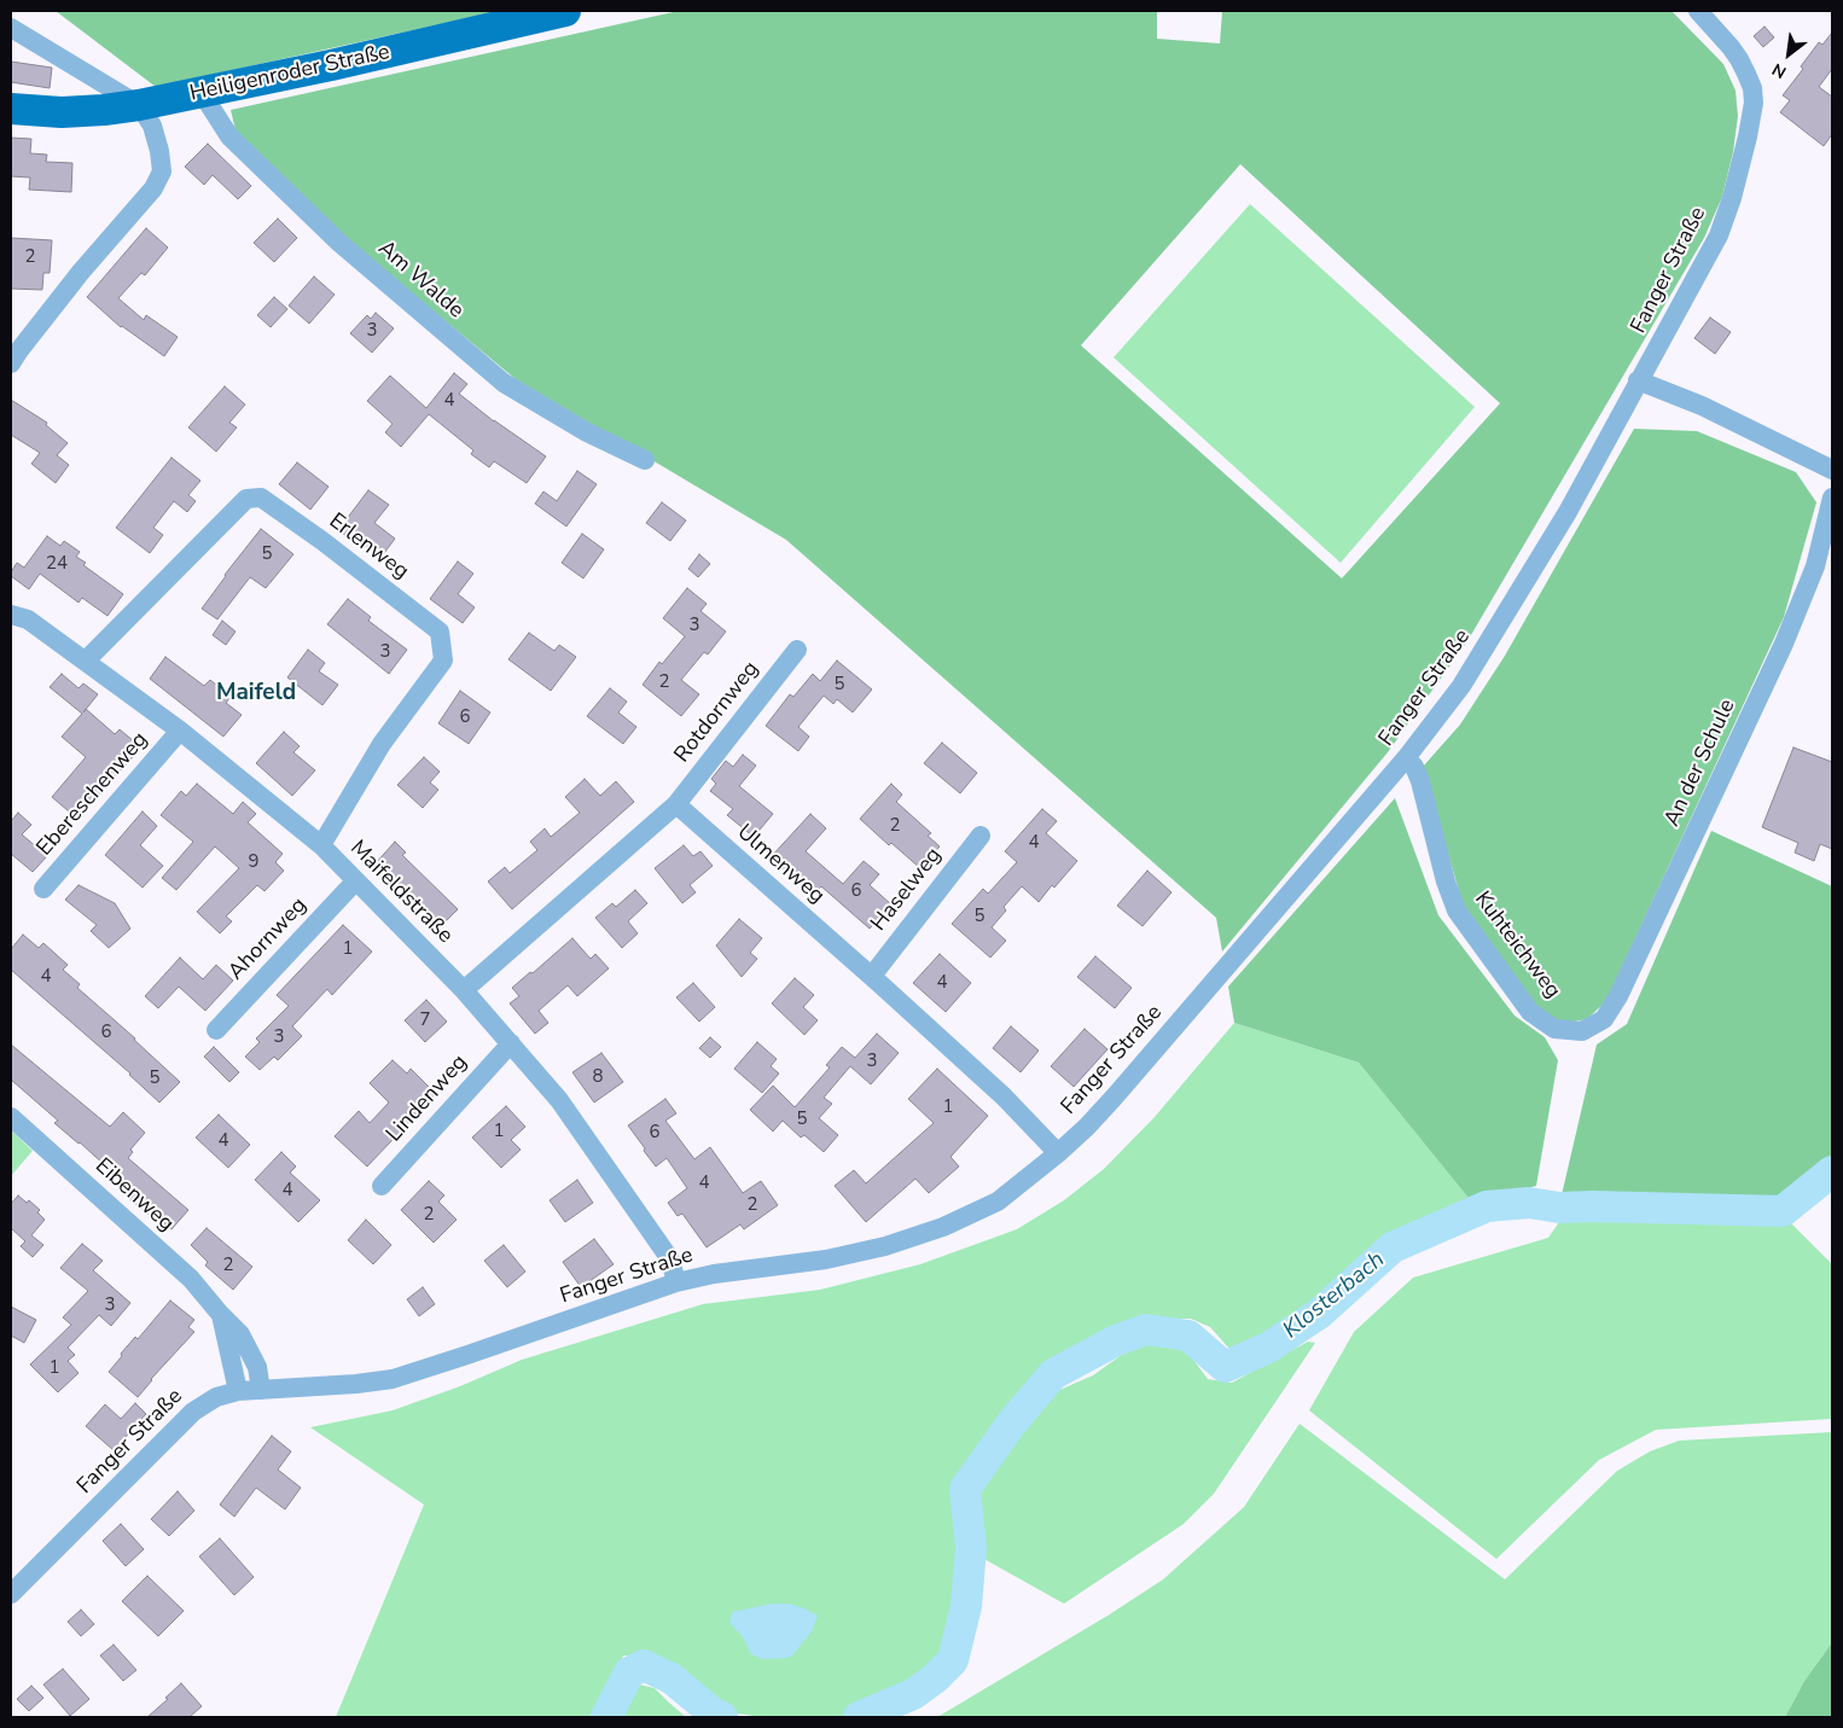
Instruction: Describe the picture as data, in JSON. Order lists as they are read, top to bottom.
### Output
{
  "streets": {
    "main road": ["Heiligenroder Straße"],
    "street": [
      "Fanger Straße",
      "Am Walde",
      "Erlenweg",
      "Rotdornweg",
      "An der Schule",
      "Ebereschenweg",
      "Ulmenweg",
      "Haselweg",
      "Maifeldstraße",
      "Ahornweg",
      "Kuhteichweg",
      "Lindenweg",
      "Eibenweg"
    ]
  },
  "crossings": [
    ["Heiligenroder Straße", "Am Walde"],
    ["Fanger Straße", "Ulmenweg"],
    ["Fanger Straße", "Maifeldstraße"],
    ["Fanger Straße", "Kuhteichweg"],
    ["Fanger Straße", "Eibenweg"],
    ["Erlenweg", "Maifeldstraße"],
    ["Rotdornweg", "Ulmenweg"],
    ["An der Schule", "Kuhteichweg"],
    ["Ebereschenweg", "Maifeldstraße"],
    ["Ulmenweg", "Haselweg"],
    ["Maifeldstraße", "Ahornweg"],
    ["Maifeldstraße", "Lindenweg"]
  ],
  "districts": ["Maifeld"],
  "water": ["Klosterbach"],
  "house_numbers": [
    "2",
    "3",
    "4",
    "5",
    "24",
    "3",
    "3",
    "2",
    "5",
    "6",
    "2",
    "4",
    "9",
    "6",
    "5",
    "1",
    "4",
    "4",
    "7",
    "6",
    "3",
    "3",
    "8",
    "5",
    "1",
    "5",
    "1",
    "6",
    "4",
    "4",
    "4",
    "2",
    "2",
    "2",
    "3",
    "1"
  ],
  "north": "bottom left"
}
